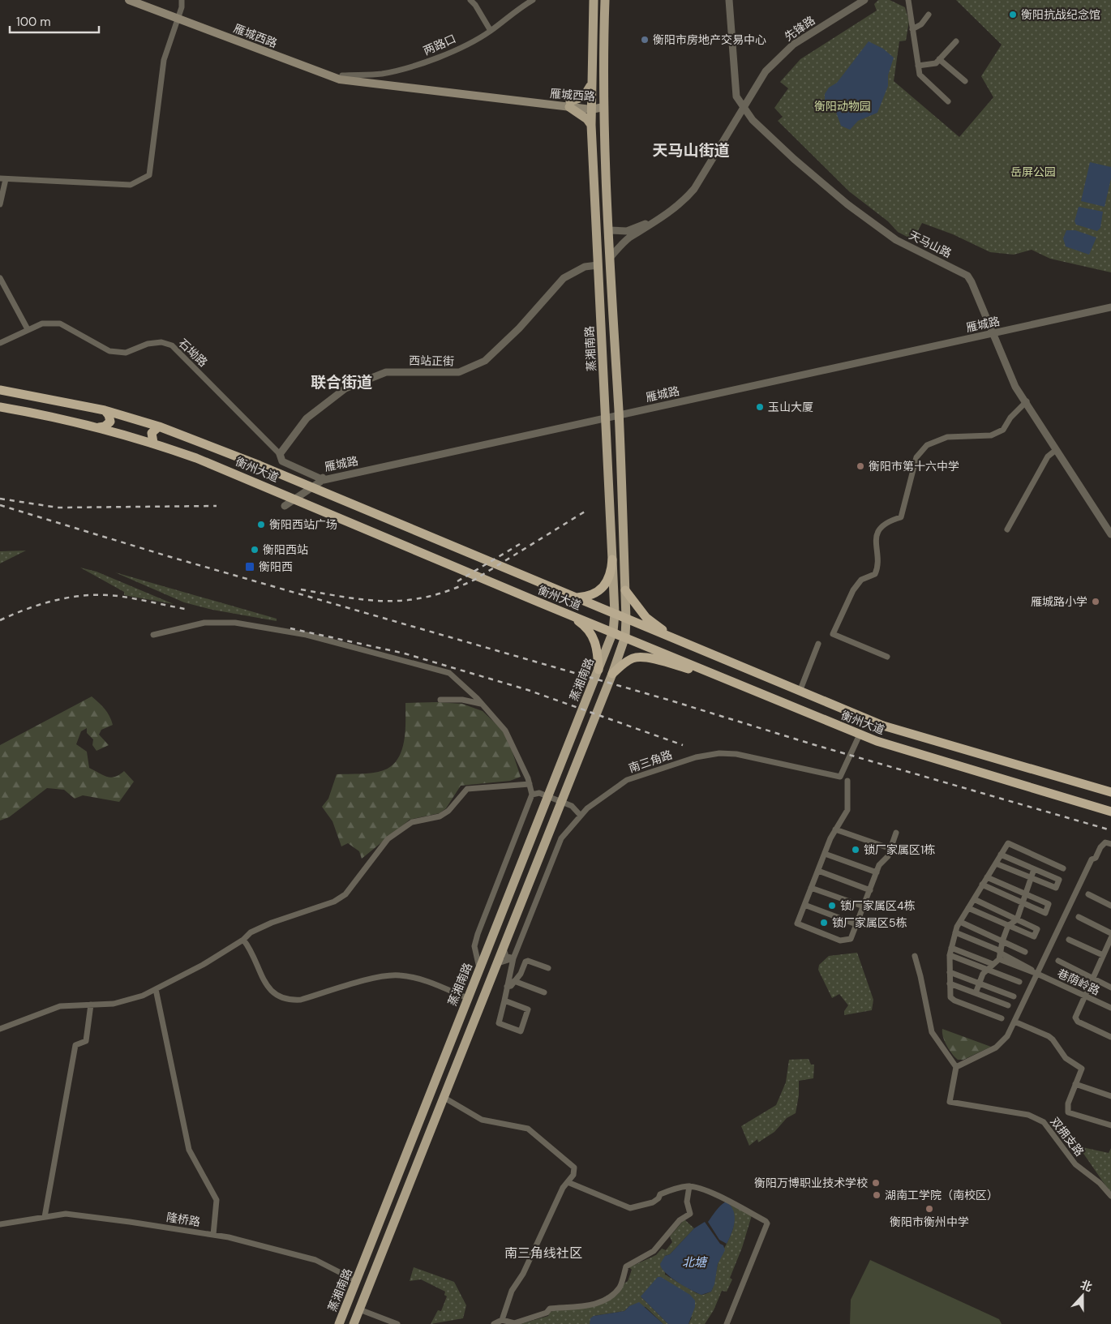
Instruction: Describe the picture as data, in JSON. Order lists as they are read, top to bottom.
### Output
{
  "streets": {
    "highway": ["衡州大道"],
    "main road": ["雁城西路", "蒸湘南路"],
    "street": [
      "先锋路",
      "两路口",
      "天马山路",
      "雁城路",
      "石坳路",
      "西站正街",
      "南三角路",
      "巷荫岭路",
      "双拥支路",
      "隆桥路"
    ]
  },
  "crossings": [
    ["先锋路", "天马山路"],
    ["雁城西路", "两路口"],
    ["雁城西路", "蒸湘南路"],
    ["天马山路", "雁城路"],
    ["雁城路", "蒸湘南路"],
    ["雁城路", "石坳路"],
    ["雁城路", "西站正街"],
    ["蒸湘南路", "西站正街"],
    ["蒸湘南路", "衡州大道"],
    ["蒸湘南路", "隆桥路"],
    ["石坳路", "西站正街"],
    ["衡州大道", "南三角路"]
  ],
  "districts": ["天马山街道", "联合街道", "南三角线社区"],
  "water": ["北塘"],
  "parks": ["衡阳动物园", "岳屏公园"],
  "places": {
    "other": [
      "衡阳抗战纪念馆",
      "衡阳市房地产交易中心",
      "玉山大厦",
      "衡阳市第十六中学",
      "衡阳西站广场",
      "衡阳西站",
      "雁城路小学",
      "锁厂家属区1栋",
      "锁厂家属区4栋",
      "锁厂家属区5栋",
      "衡阳万博职业技术学校",
      "湖南工学院（南校区）",
      "衡阳市衡州中学"
    ],
    "transit": ["衡阳西"]
  },
  "scale_bar": "100 m",
  "north": "top"
}
